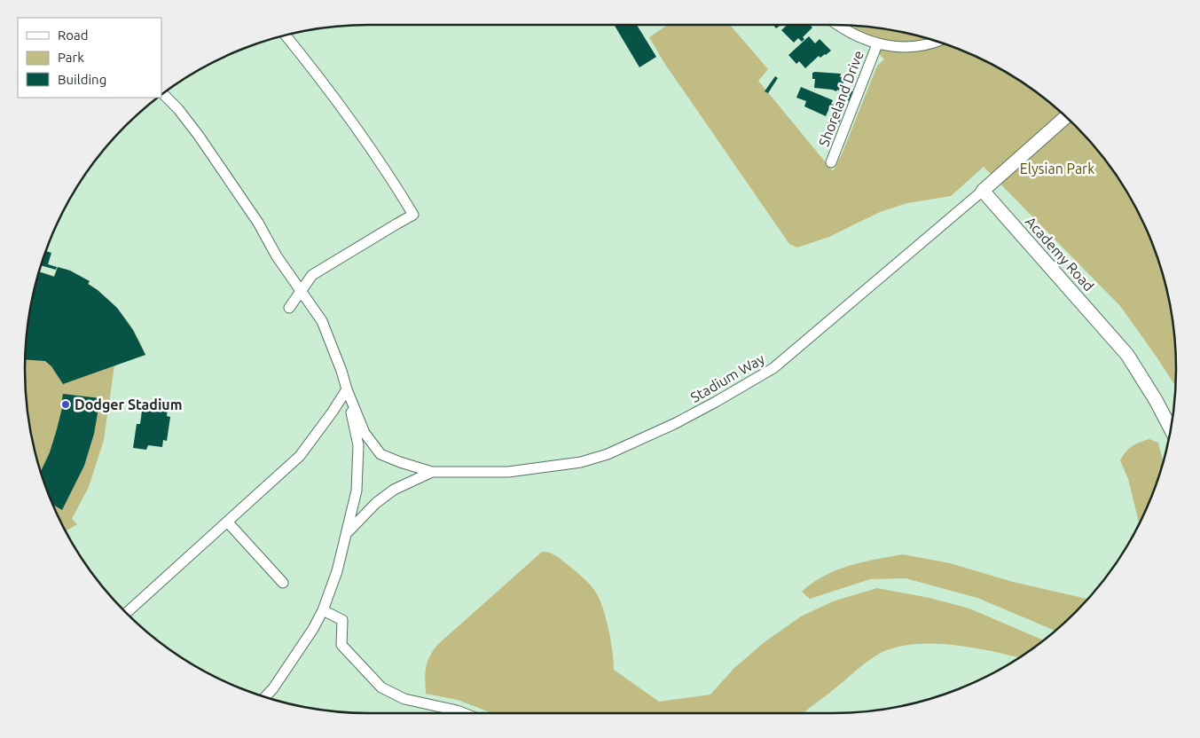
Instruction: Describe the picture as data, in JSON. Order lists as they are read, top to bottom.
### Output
{
  "streets": {
    "main road": ["Academy Road"],
    "street": ["Shoreland Drive", "Stadium Way"]
  },
  "crossings": [
    ["Academy Road", "Stadium Way"]
  ],
  "parks": ["Elysian Park"],
  "places": ["Dodger Stadium"],
  "legend": ["Road", "Park", "Building"]
}
